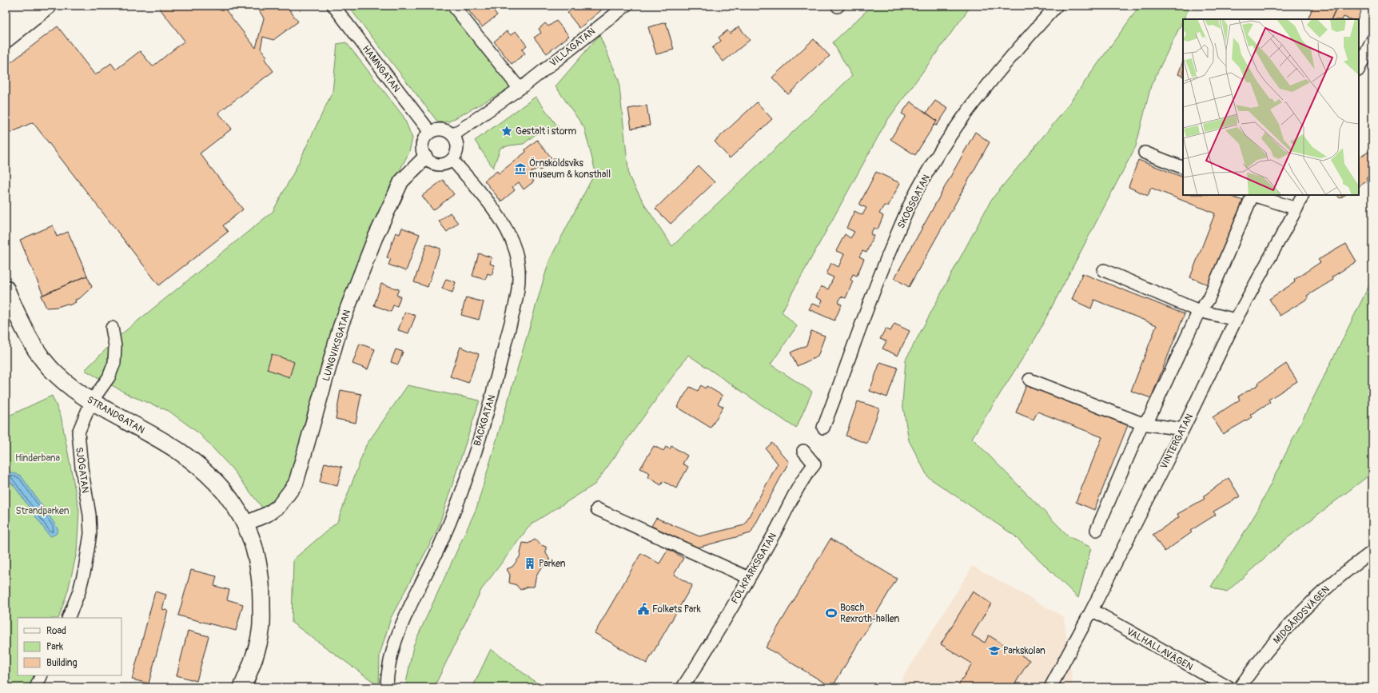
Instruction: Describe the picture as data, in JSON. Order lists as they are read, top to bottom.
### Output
{
  "streets": {
    "main road": ["STRANDGATAN"],
    "street": [
      "VILLAGATAN",
      "HAMNGATAN",
      "SKOGSGATAN",
      "LUNGVIKSGATAN",
      "BACKGATAN",
      "VINTERGATAN",
      "SJÖGATAN",
      "FOLKPARKSGATAN",
      "MIDGÅRDSVÄGEN",
      "VALHALLAVÄGEN"
    ]
  },
  "crossings": [
    ["VILLAGATAN", "HAMNGATAN"],
    ["VILLAGATAN", "LUNGVIKSGATAN"],
    ["VILLAGATAN", "BACKGATAN"],
    ["HAMNGATAN", "LUNGVIKSGATAN"],
    ["HAMNGATAN", "BACKGATAN"],
    ["LUNGVIKSGATAN", "STRANDGATAN"],
    ["LUNGVIKSGATAN", "BACKGATAN"],
    ["STRANDGATAN", "SJÖGATAN"],
    ["VINTERGATAN", "VALHALLAVÄGEN"]
  ],
  "parks": ["Hinderbana", "Strandparken"],
  "places": {
    "place": ["Gestalt i storm"],
    "museum": ["Örnsköldsviks museum & konsthall"],
    "building": ["Parken"],
    "public building": ["Folkets Park"],
    "sports": ["Bosch Rexroth-hallen"],
    "school or university": ["Parkskolan"]
  },
  "legend": ["Road", "Park", "Building"]
}
